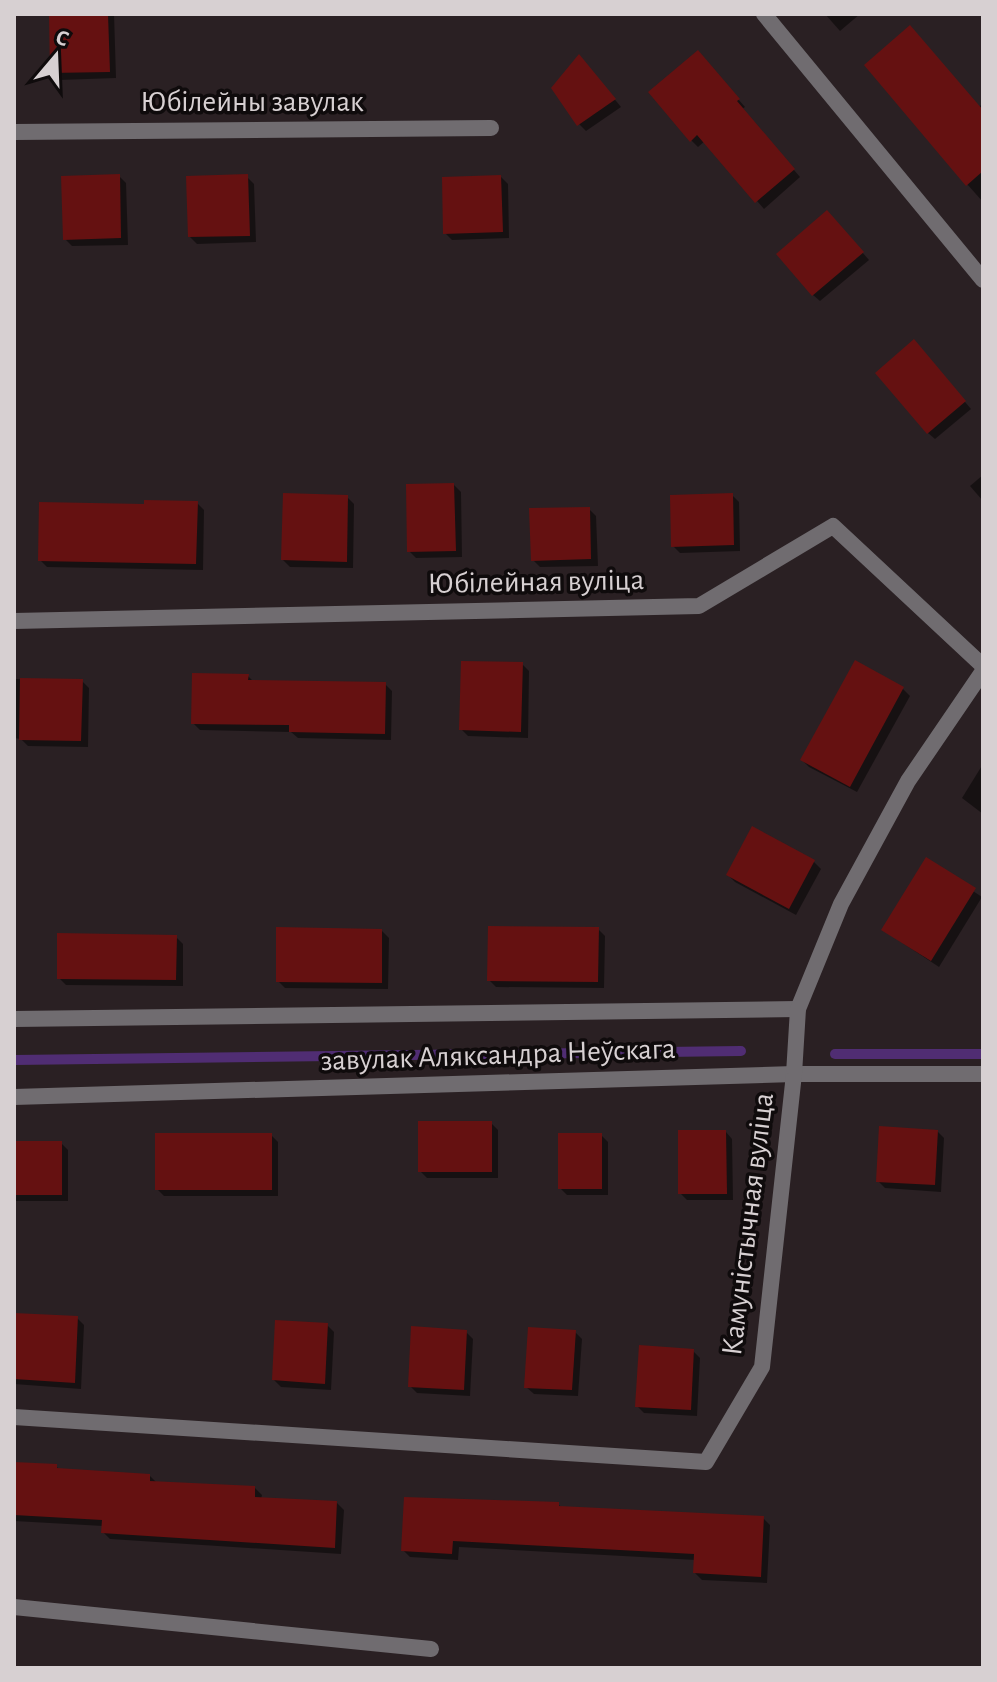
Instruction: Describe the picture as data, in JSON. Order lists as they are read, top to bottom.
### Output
{
  "streets": {
    "street": [
      "Юбілейны завулак",
      "Юбілейная вуліца",
      "завулак Аляксандра Неўскага",
      "Камуністычная вуліца"
    ]
  },
  "crossings": [
    ["Юбілейная вуліца", "Камуністычная вуліца"],
    ["завулак Аляксандра Неўскага", "Камуністычная вуліца"]
  ],
  "north": "top"
}
